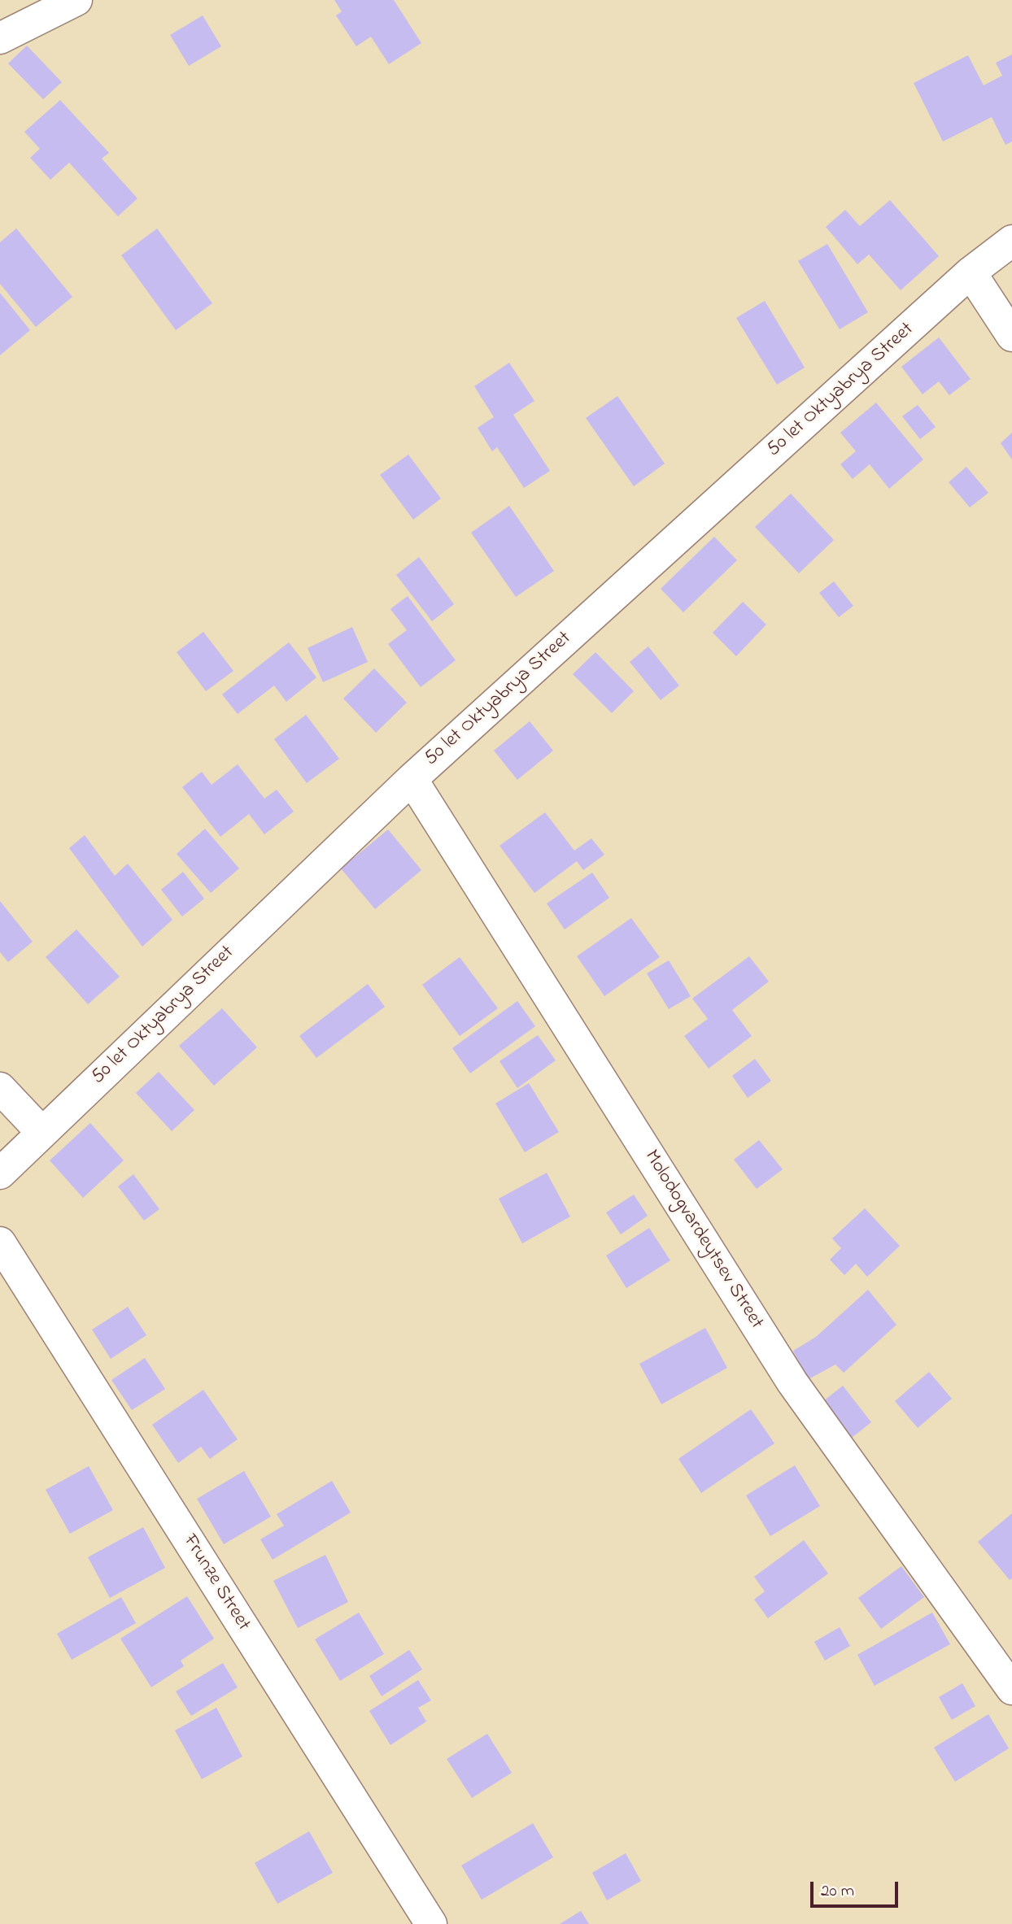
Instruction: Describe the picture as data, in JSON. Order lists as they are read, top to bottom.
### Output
{
  "streets": {
    "street": ["50 let Oktyabrya Street", "Molodogvardeytsev Street", "Frunze Street"]
  },
  "crossings": [
    ["50 let Oktyabrya Street", "Molodogvardeytsev Street"]
  ],
  "scale_bar": "20 m"
}
